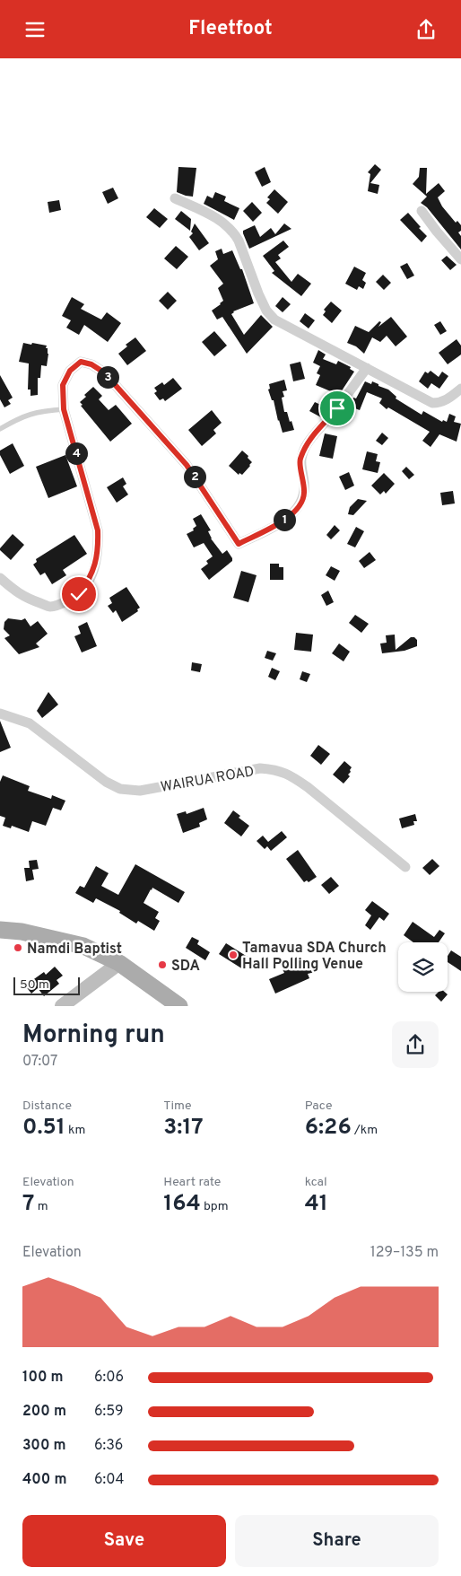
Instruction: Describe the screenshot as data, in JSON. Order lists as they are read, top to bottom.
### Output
{
  "streets": {
    "street": ["WAIRUA ROAD"]
  },
  "places": ["Namdi Baptist", "Tamavua SDA Church Hall Polling Venue", "SDA"],
  "scale_bar": "50 m",
  "page": {
    "header": "Fleetfoot",
    "pins": [
      "3",
      "4",
      "2",
      "1"
    ],
    "scale": "50 m",
    "heading": ["Morning run", "07:07"],
    "stats": [
      ["Distance", "0.51 km"],
      ["Time", "3:17"],
      ["Pace", "6:26 /km"],
      ["Elevation", "7 m"],
      ["Heart rate", "164 bpm"],
      ["kcal", "41"]
    ],
    "chart": ["Elevation", "129–135 m"],
    "list": [
      {
        "name": "100 m",
        "note": "6:06"
      },
      {
        "name": "200 m",
        "note": "6:59"
      },
      {
        "name": "300 m",
        "note": "6:36"
      },
      {
        "name": "400 m",
        "note": "6:04"
      }
    ],
    "buttons": ["Save", "Share"]
  }
}
